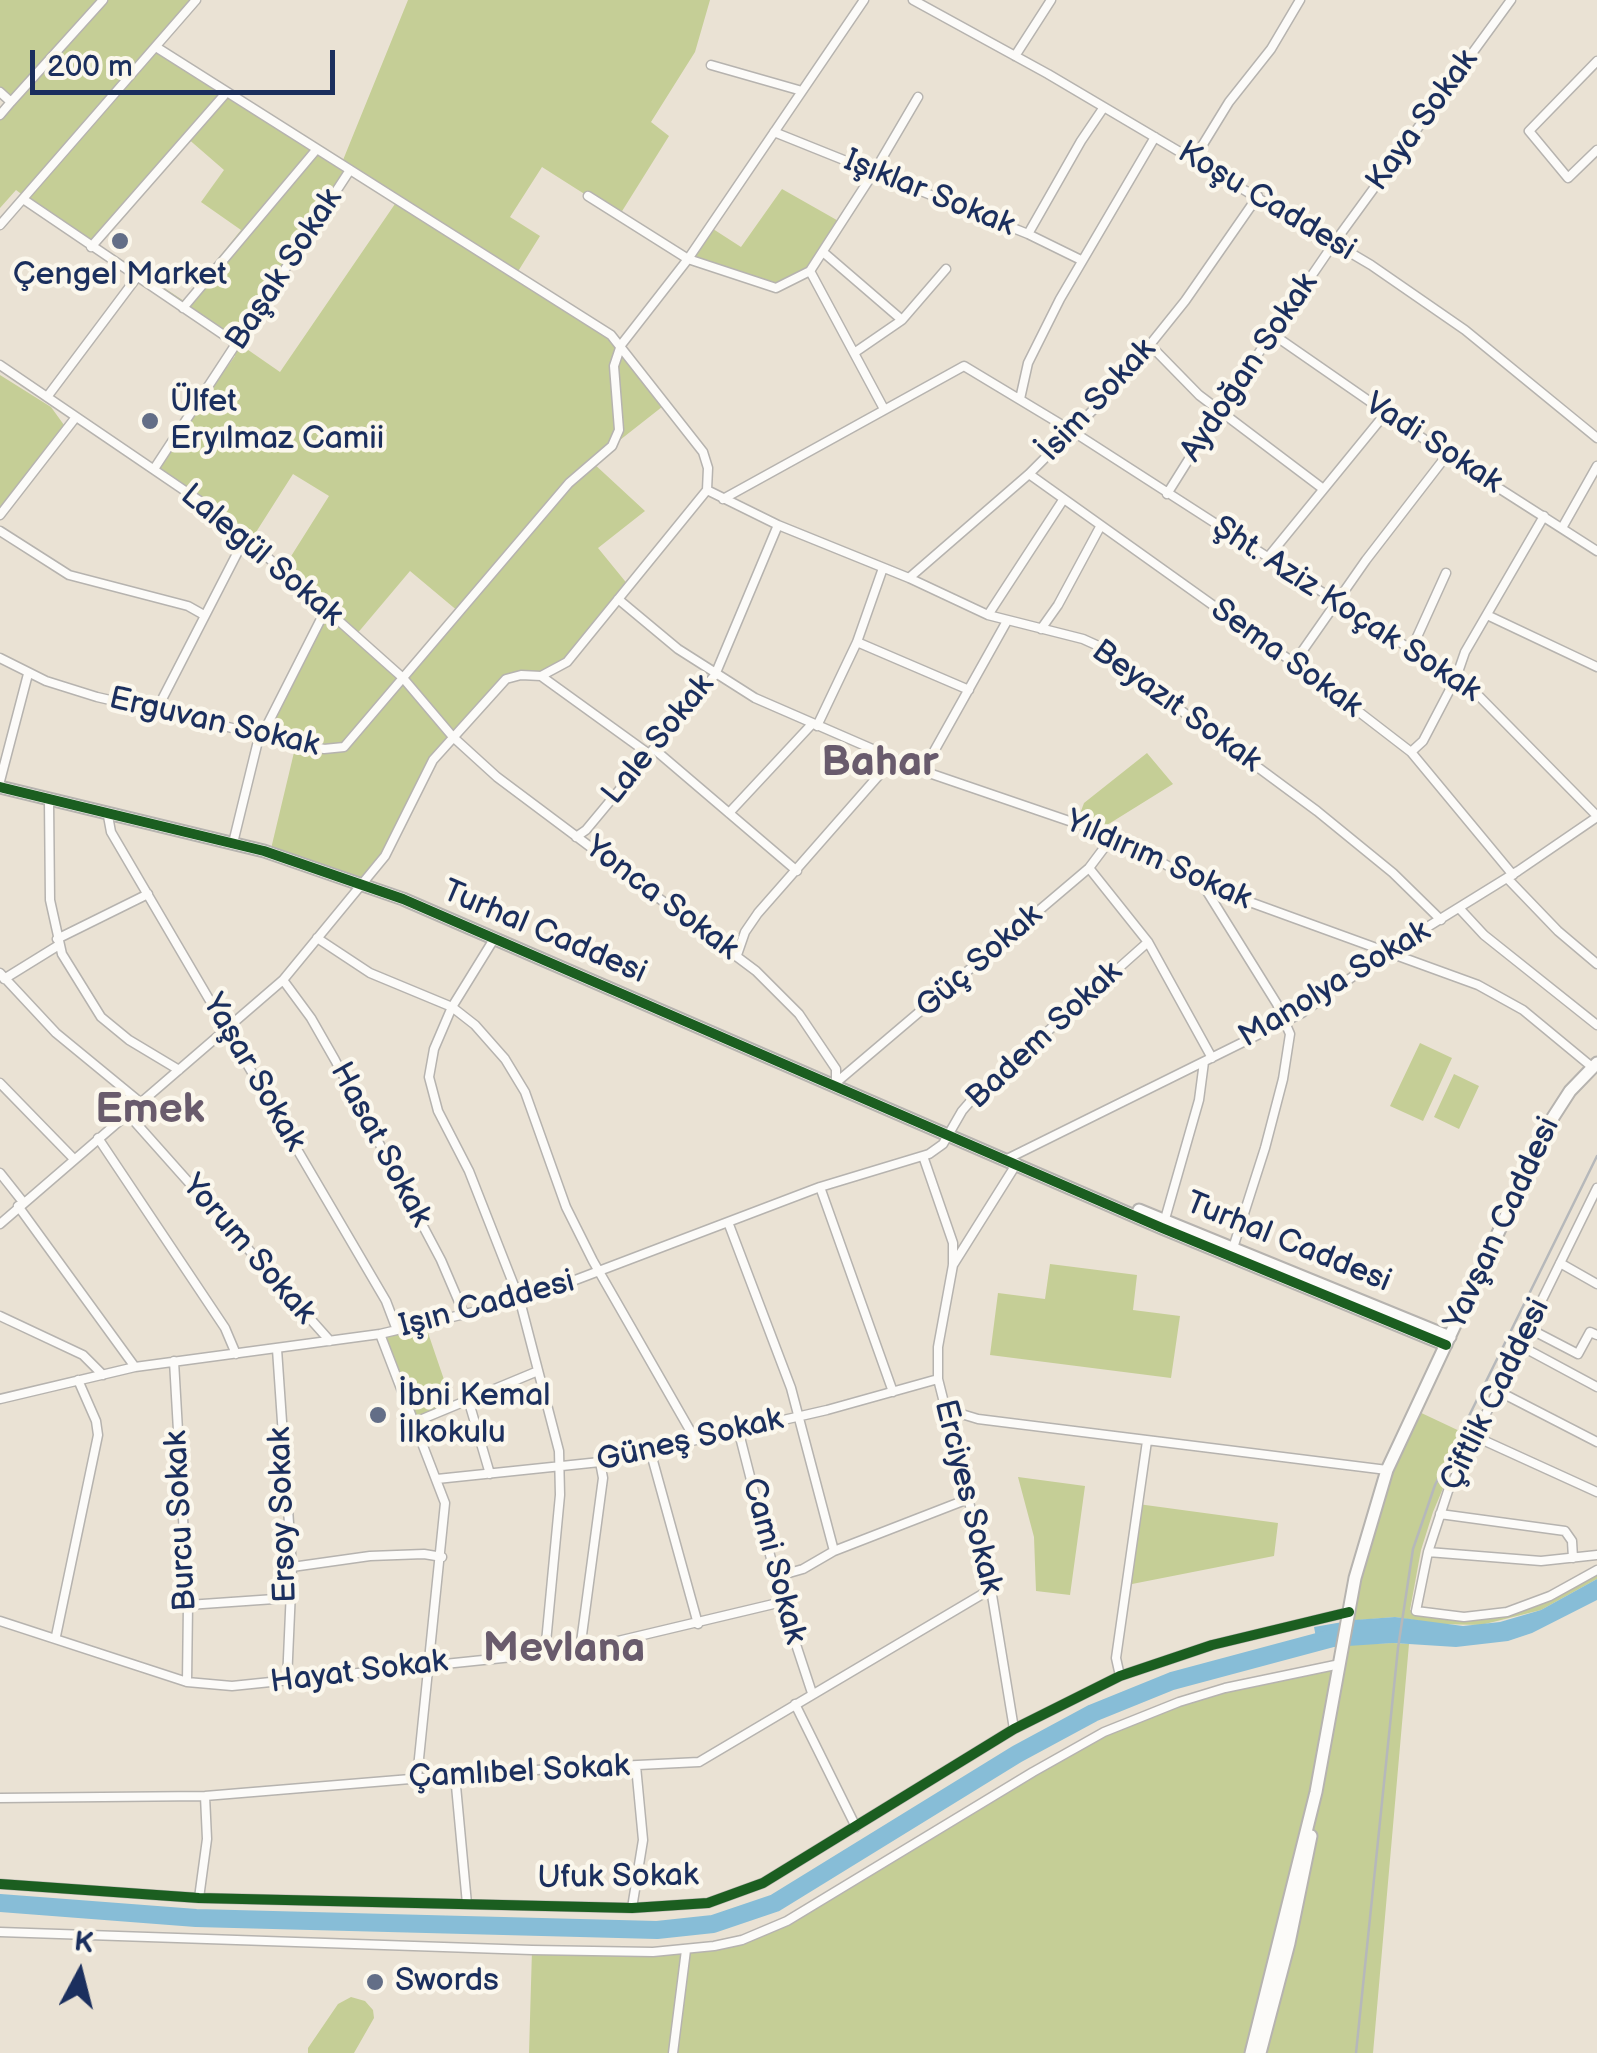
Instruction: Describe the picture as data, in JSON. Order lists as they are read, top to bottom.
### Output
{
  "streets": {
    "street": [
      "Kaya Sokak",
      "Işıklar Sokak",
      "Koşu Caddesi",
      "Başak Sokak",
      "Aydoğan Sokak",
      "İsim Sokak",
      "Vadi Sokak",
      "Lalegül Sokak",
      "Şht. Aziz Koçak Sokak",
      "Sema Sokak",
      "Beyazıt Sokak",
      "Erguvan Sokak",
      "Lale Sokak",
      "Yıldırım Sokak",
      "Yonca Sokak",
      "Turhal Caddesi",
      "Güç Sokak",
      "Manolya Sokak",
      "Badem Sokak",
      "Yaşar Sokak",
      "Hasat Sokak",
      "Yavşan Caddesi",
      "Yorum Sokak",
      "Işın Caddesi",
      "Çiftlik Caddesi",
      "Güneş Sokak",
      "Erciyes Sokak",
      "Ersoy Sokak",
      "Burcu Sokak",
      "Cami Sokak",
      "Hayat Sokak",
      "Çamlıbel Sokak",
      "Ufuk Sokak"
    ]
  },
  "crossings": [
    ["Kaya Sokak", "Koşu Caddesi"],
    ["Kaya Sokak", "Aydoğan Sokak"],
    ["Koşu Caddesi", "Aydoğan Sokak"],
    ["Koşu Caddesi", "İsim Sokak"],
    ["Başak Sokak", "Lalegül Sokak"],
    ["Aydoğan Sokak", "Vadi Sokak"],
    ["Aydoğan Sokak", "Şht. Aziz Koçak Sokak"],
    ["İsim Sokak", "Şht. Aziz Koçak Sokak"],
    ["İsim Sokak", "Sema Sokak"],
    ["İsim Sokak", "Beyazıt Sokak"],
    ["Lalegül Sokak", "Erguvan Sokak"],
    ["Lalegül Sokak", "Yonca Sokak"],
    ["Şht. Aziz Koçak Sokak", "Manolya Sokak"],
    ["Sema Sokak", "Manolya Sokak"],
    ["Beyazıt Sokak", "Lale Sokak"],
    ["Beyazıt Sokak", "Manolya Sokak"],
    ["Lale Sokak", "Yıldırım Sokak"],
    ["Lale Sokak", "Yonca Sokak"],
    ["Yıldırım Sokak", "Güç Sokak"],
    ["Yıldırım Sokak", "Manolya Sokak"],
    ["Yıldırım Sokak", "Yavşan Caddesi"],
    ["Yonca Sokak", "Turhal Caddesi"],
    ["Yonca Sokak", "Güç Sokak"],
    ["Turhal Caddesi", "Güç Sokak"],
    ["Turhal Caddesi", "Manolya Sokak"],
    ["Turhal Caddesi", "Badem Sokak"],
    ["Turhal Caddesi", "Yaşar Sokak"],
    ["Turhal Caddesi", "Yavşan Caddesi"],
    ["Turhal Caddesi", "Işın Caddesi"],
    ["Turhal Caddesi", "Erciyes Sokak"],
    ["Manolya Sokak", "Erciyes Sokak"],
    ["Badem Sokak", "Işın Caddesi"],
    ["Yaşar Sokak", "Işın Caddesi"],
    ["Hasat Sokak", "Işın Caddesi"],
    ["Yavşan Caddesi", "Ufuk Sokak"],
    ["Yorum Sokak", "Işın Caddesi"],
    ["Işın Caddesi", "Erciyes Sokak"],
    ["Işın Caddesi", "Ersoy Sokak"],
    ["Işın Caddesi", "Burcu Sokak"],
    ["Güneş Sokak", "Erciyes Sokak"],
    ["Güneş Sokak", "Cami Sokak"],
    ["Erciyes Sokak", "Çamlıbel Sokak"],
    ["Erciyes Sokak", "Ufuk Sokak"],
    ["Ersoy Sokak", "Hayat Sokak"],
    ["Burcu Sokak", "Hayat Sokak"],
    ["Cami Sokak", "Hayat Sokak"],
    ["Cami Sokak", "Çamlıbel Sokak"]
  ],
  "districts": ["Bahar", "Emek", "Mevlana"],
  "places": [
    "Çengel Market",
    "Ülfet Eryılmaz Camii",
    "İbni Kemal İlkokulu",
    "Swords"
  ],
  "scale_bar": "200 m",
  "north": "top"
}
